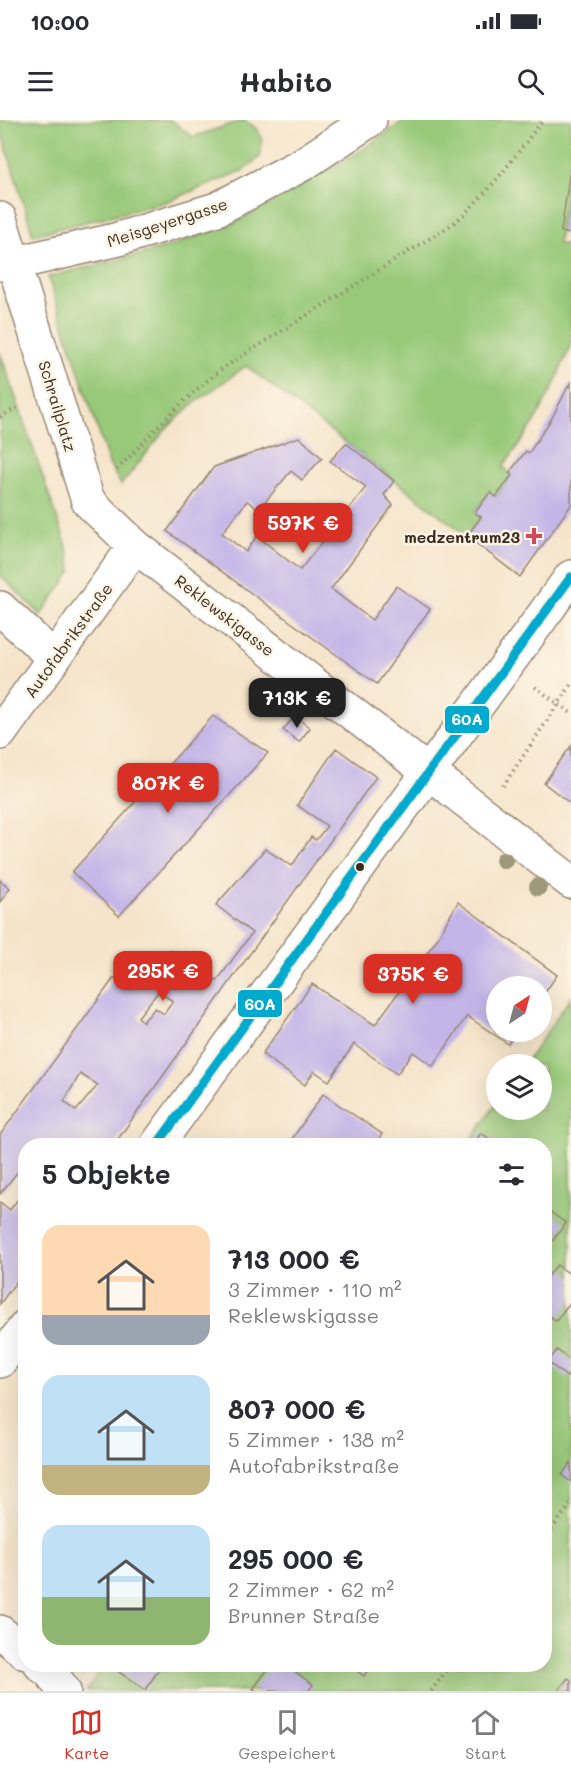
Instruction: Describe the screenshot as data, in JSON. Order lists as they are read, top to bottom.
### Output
{
  "streets": {
    "street": [
      "Meisgeyergasse",
      "Schrailplatz",
      "Reklewskigasse",
      "Autofabrikstraße"
    ]
  },
  "crossings": [
    ["Meisgeyergasse", "Schrailplatz"],
    ["Schrailplatz", "Reklewskigasse"],
    ["Schrailplatz", "Autofabrikstraße"],
    ["Reklewskigasse", "Autofabrikstraße"]
  ],
  "places": {
    "health": ["medzentrum23"]
  },
  "lines": ["transit line 60A"],
  "north": "top right",
  "page": {
    "status": "10:00",
    "header": "Habito",
    "price": [
      "597K €",
      "713K €",
      "807K €",
      "295K €",
      "375K €"
    ],
    "heading": "5 Objekte",
    "list": [
      {
        "name": "713 000 €",
        "note": "3 Zimmer · 110 m² · Reklewskigasse"
      },
      {
        "name": "807 000 €",
        "note": "5 Zimmer · 138 m² · Autofabrikstraße"
      },
      {
        "name": "295 000 €",
        "note": "2 Zimmer · 62 m² · Brunner Straße"
      }
    ],
    "tabs": ["Karte", "Gespeichert", "Start"]
  }
}
